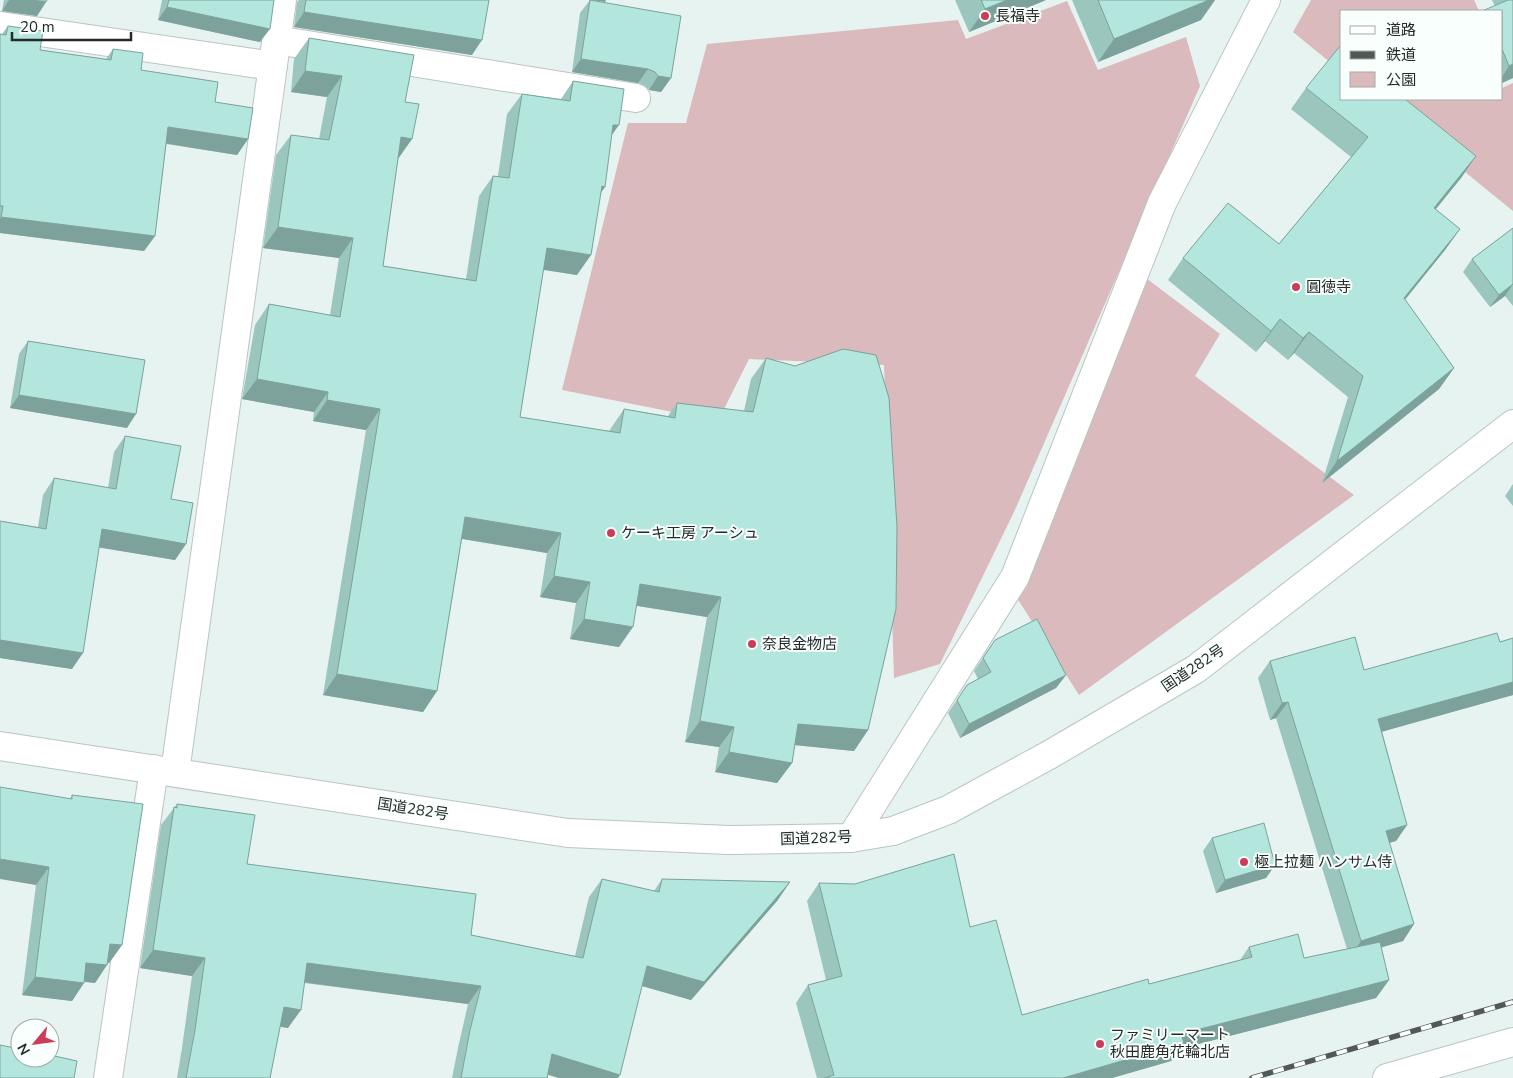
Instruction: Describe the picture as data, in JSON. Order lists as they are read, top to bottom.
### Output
{
  "streets": {
    "main road": ["国道282号"]
  },
  "places": [
    "長福寺",
    "圓徳寺",
    "ケーキ工房 アーシュ",
    "奈良金物店",
    "極上拉麺 ハンサム侍",
    "ファミリーマート 秋田鹿角花輪北店"
  ],
  "legend": ["道路", "鉄道", "公園"],
  "scale_bar": "20 m",
  "north": "bottom left"
}
